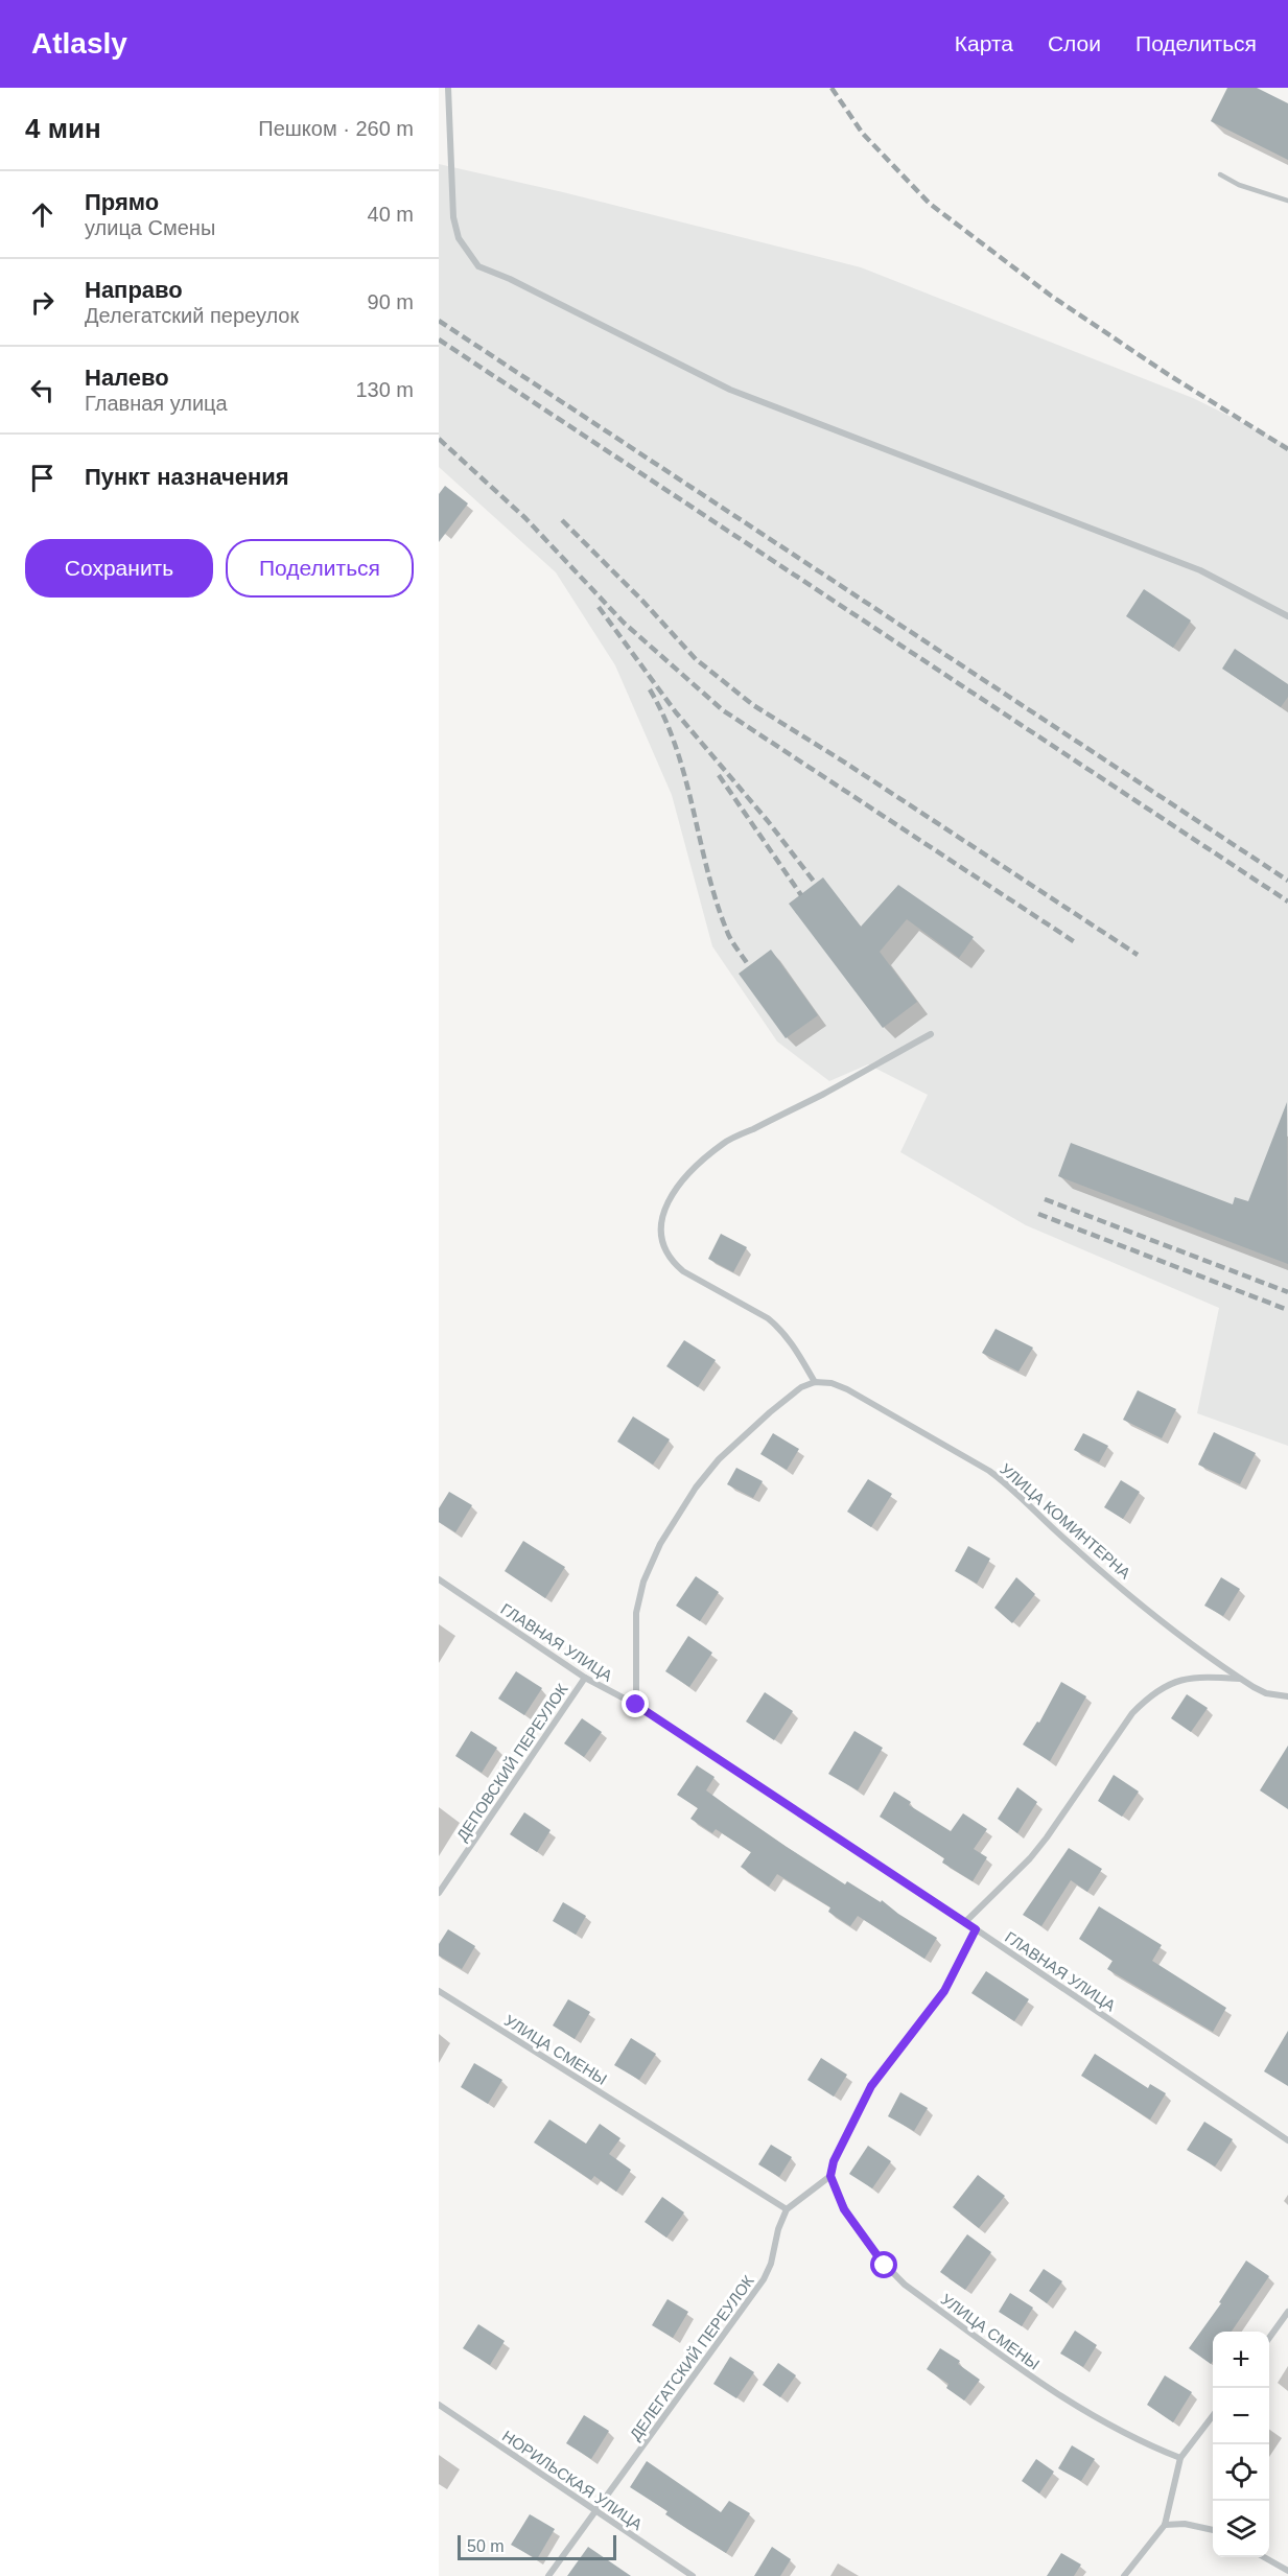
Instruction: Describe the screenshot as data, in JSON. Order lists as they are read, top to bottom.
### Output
{
  "streets": {
    "street": [
      "УЛИЦА КОМИНТЕРНА",
      "ГЛАВНАЯ УЛИЦА",
      "ДЕПОВСКИЙ ПЕРЕУЛОК",
      "УЛИЦА СМЕНЫ",
      "ДЕЛЕГАТСКИЙ ПЕРЕУЛОК",
      "НОРИЛЬСКАЯ УЛИЦА"
    ]
  },
  "crossings": [
    ["ГЛАВНАЯ УЛИЦА", "ДЕПОВСКИЙ ПЕРЕУЛОК"],
    ["УЛИЦА СМЕНЫ", "ДЕЛЕГАТСКИЙ ПЕРЕУЛОК"],
    ["ДЕЛЕГАТСКИЙ ПЕРЕУЛОК", "НОРИЛЬСКАЯ УЛИЦА"]
  ],
  "scale_bar": "50 m",
  "page": {
    "header": "Atlasly",
    "nav": ["Карта", "Слои", "Поделиться"],
    "heading": ["4 мин", "Пешком · 260 m"],
    "list": [
      ["Прямо", "улица Смены", "40 m"],
      ["Направо", "Делегатский переулок", "90 m"],
      ["Налево", "Главная улица", "130 m"],
      "Пункт назначения"
    ],
    "buttons": ["Сохранить", "Поделиться"],
    "map_buttons": ["+", "−"],
    "scale": "50 m"
  }
}
